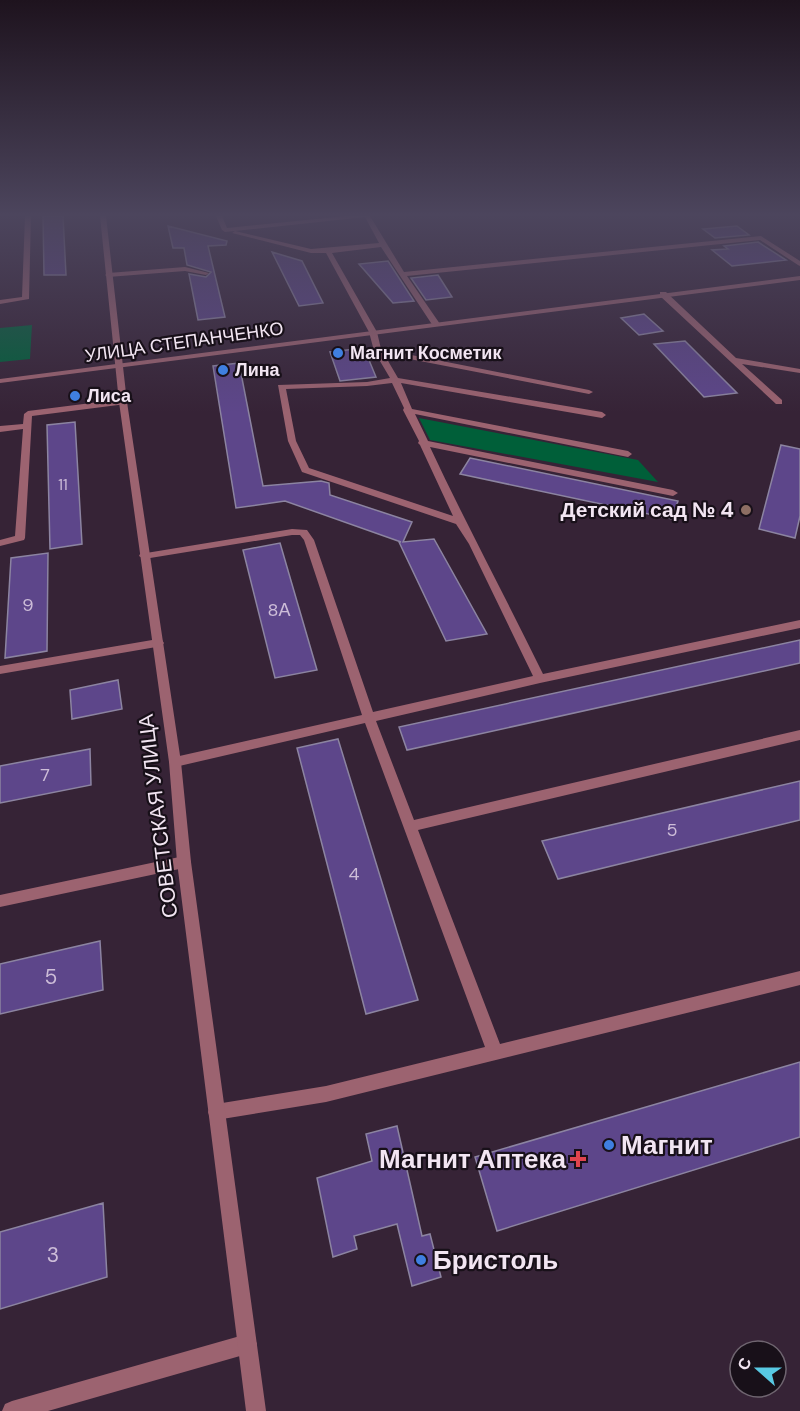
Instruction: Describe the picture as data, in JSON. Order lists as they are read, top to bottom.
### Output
{
  "streets": {
    "street": ["УЛИЦА СТЕПАНЧЕНКО", "СОВЕТСКАЯ УЛИЦА"]
  },
  "crossings": [
    ["УЛИЦА СТЕПАНЧЕНКО", "СОВЕТСКАЯ УЛИЦА"]
  ],
  "places": {
    "other": [
      "Магнит Косметик",
      "Лина",
      "Лиса",
      "Детский сад № 4",
      "Магнит",
      "Бристоль"
    ],
    "health": ["Магнит Аптека"]
  },
  "house_numbers": [
    "11",
    "9",
    "8А",
    "7",
    "5",
    "4",
    "5",
    "3"
  ],
  "north": "left"
}
